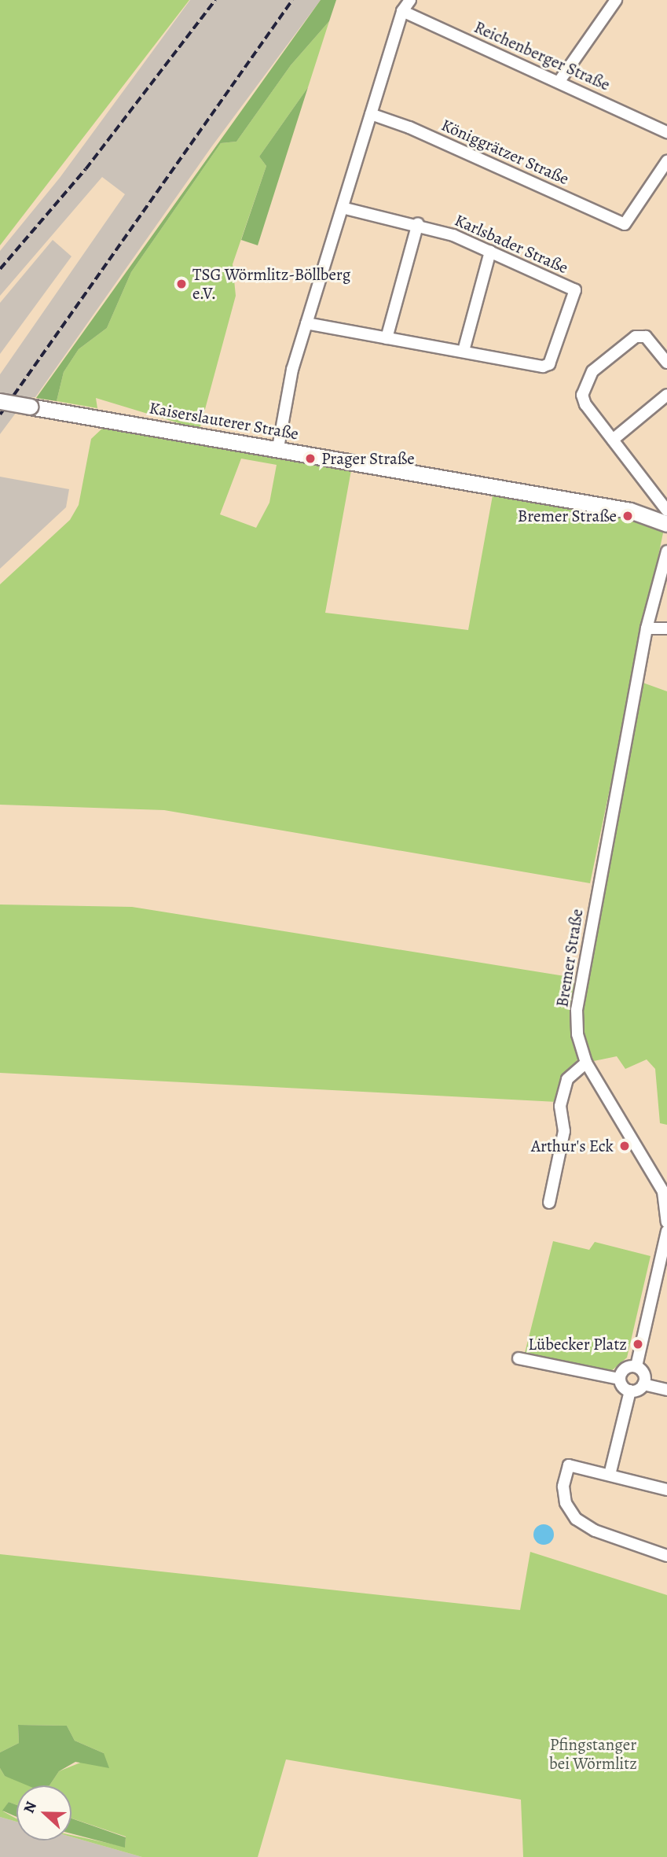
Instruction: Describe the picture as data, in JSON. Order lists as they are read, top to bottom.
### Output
{
  "streets": {
    "street": [
      "Reichenberger Straße",
      "Königgrätzer Straße",
      "Karlsbader Straße",
      "Kaiserslauterer Straße",
      "Bremer Straße"
    ]
  },
  "parks": ["Pfingstanger bei Wörmlitz"],
  "places": [
    "TSG Wörmlitz-Böllberg e.V.",
    "Prager Straße",
    "Bremer Straße",
    "Arthur's Eck",
    "Lübecker Platz"
  ],
  "north": "left"
}
